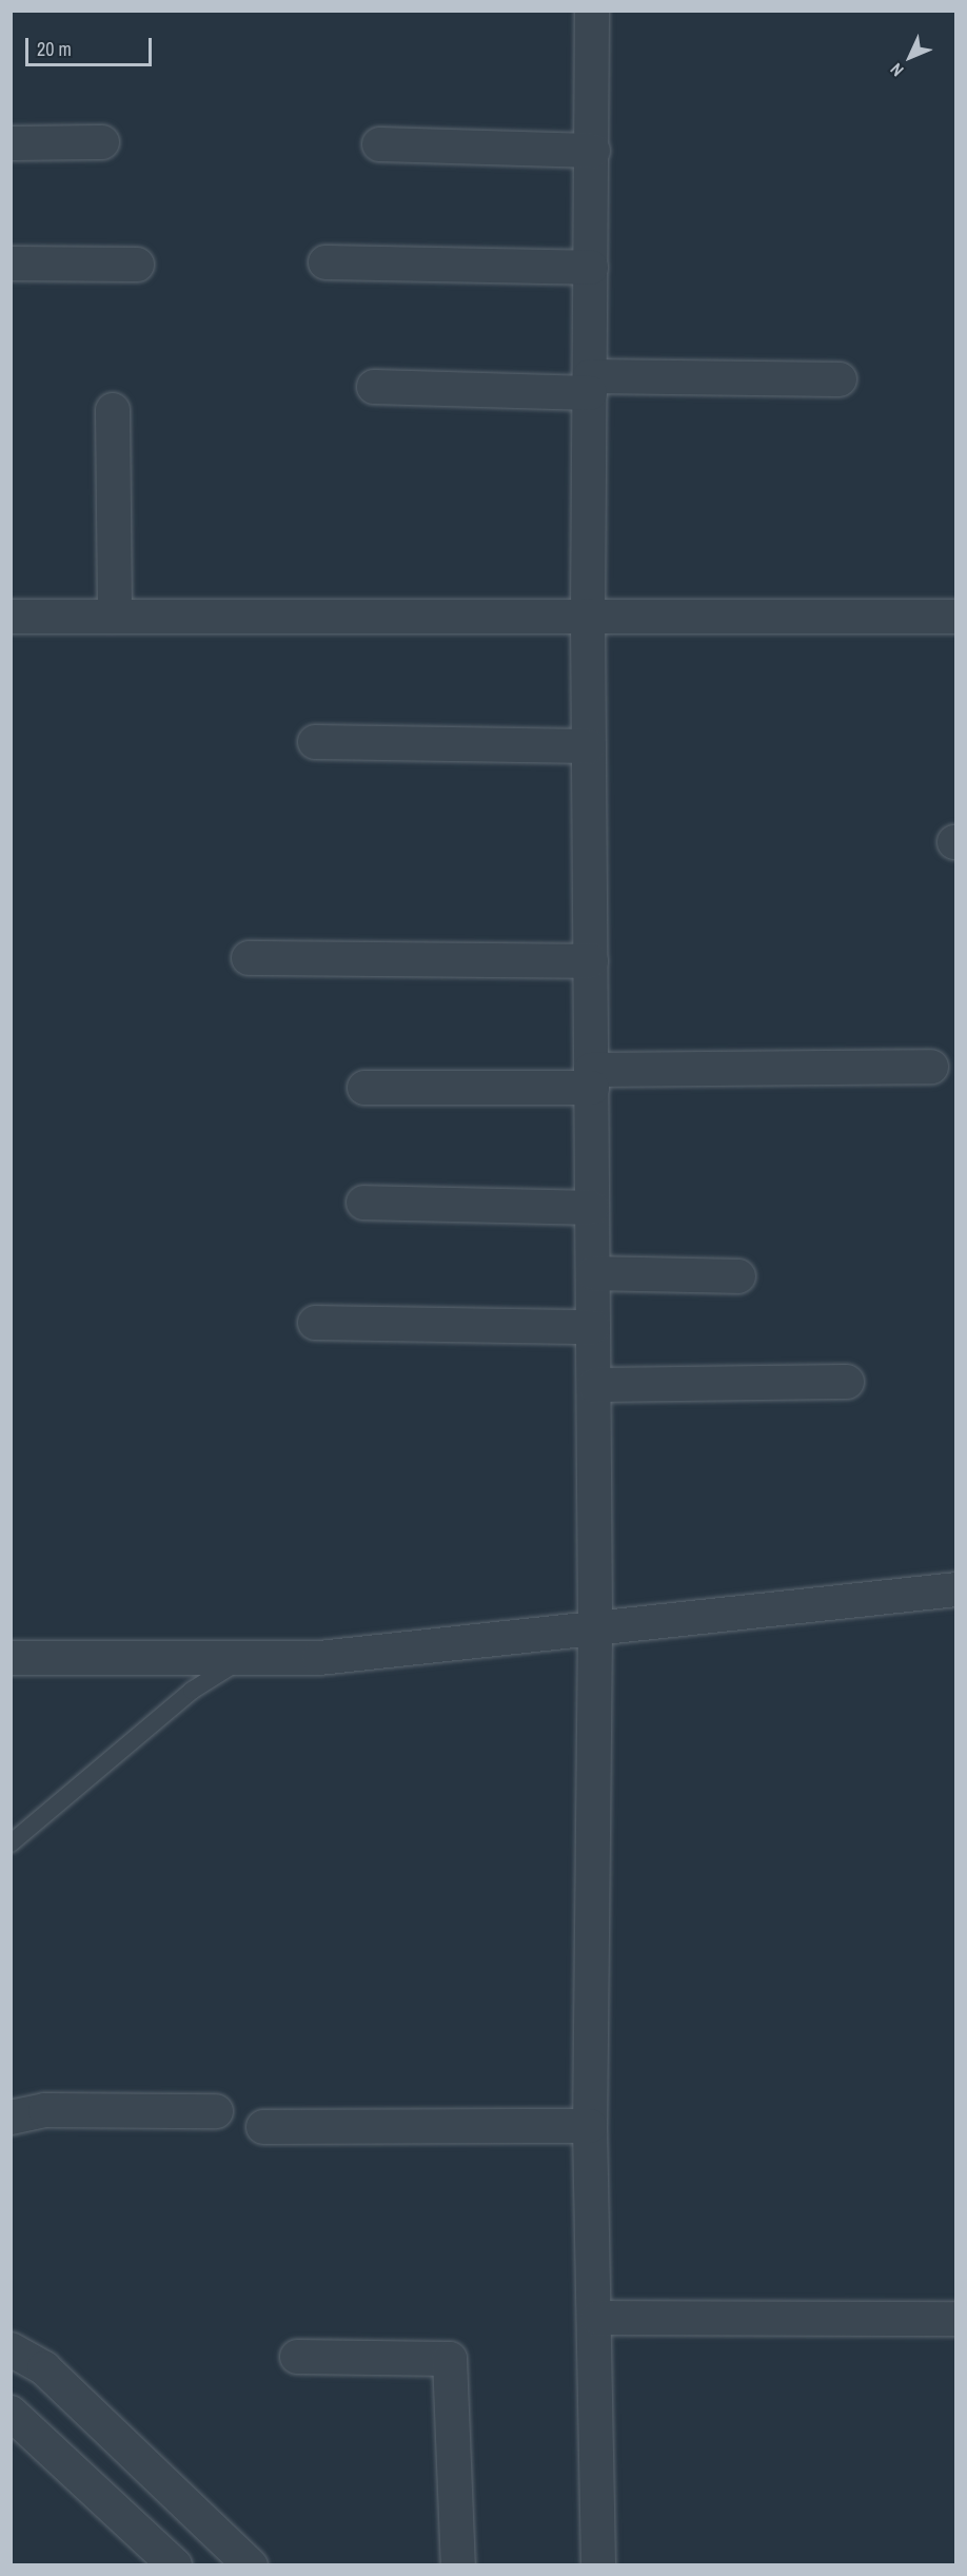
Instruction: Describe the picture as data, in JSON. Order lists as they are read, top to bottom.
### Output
{
  "scale_bar": "20 m",
  "north": "bottom left"
}
